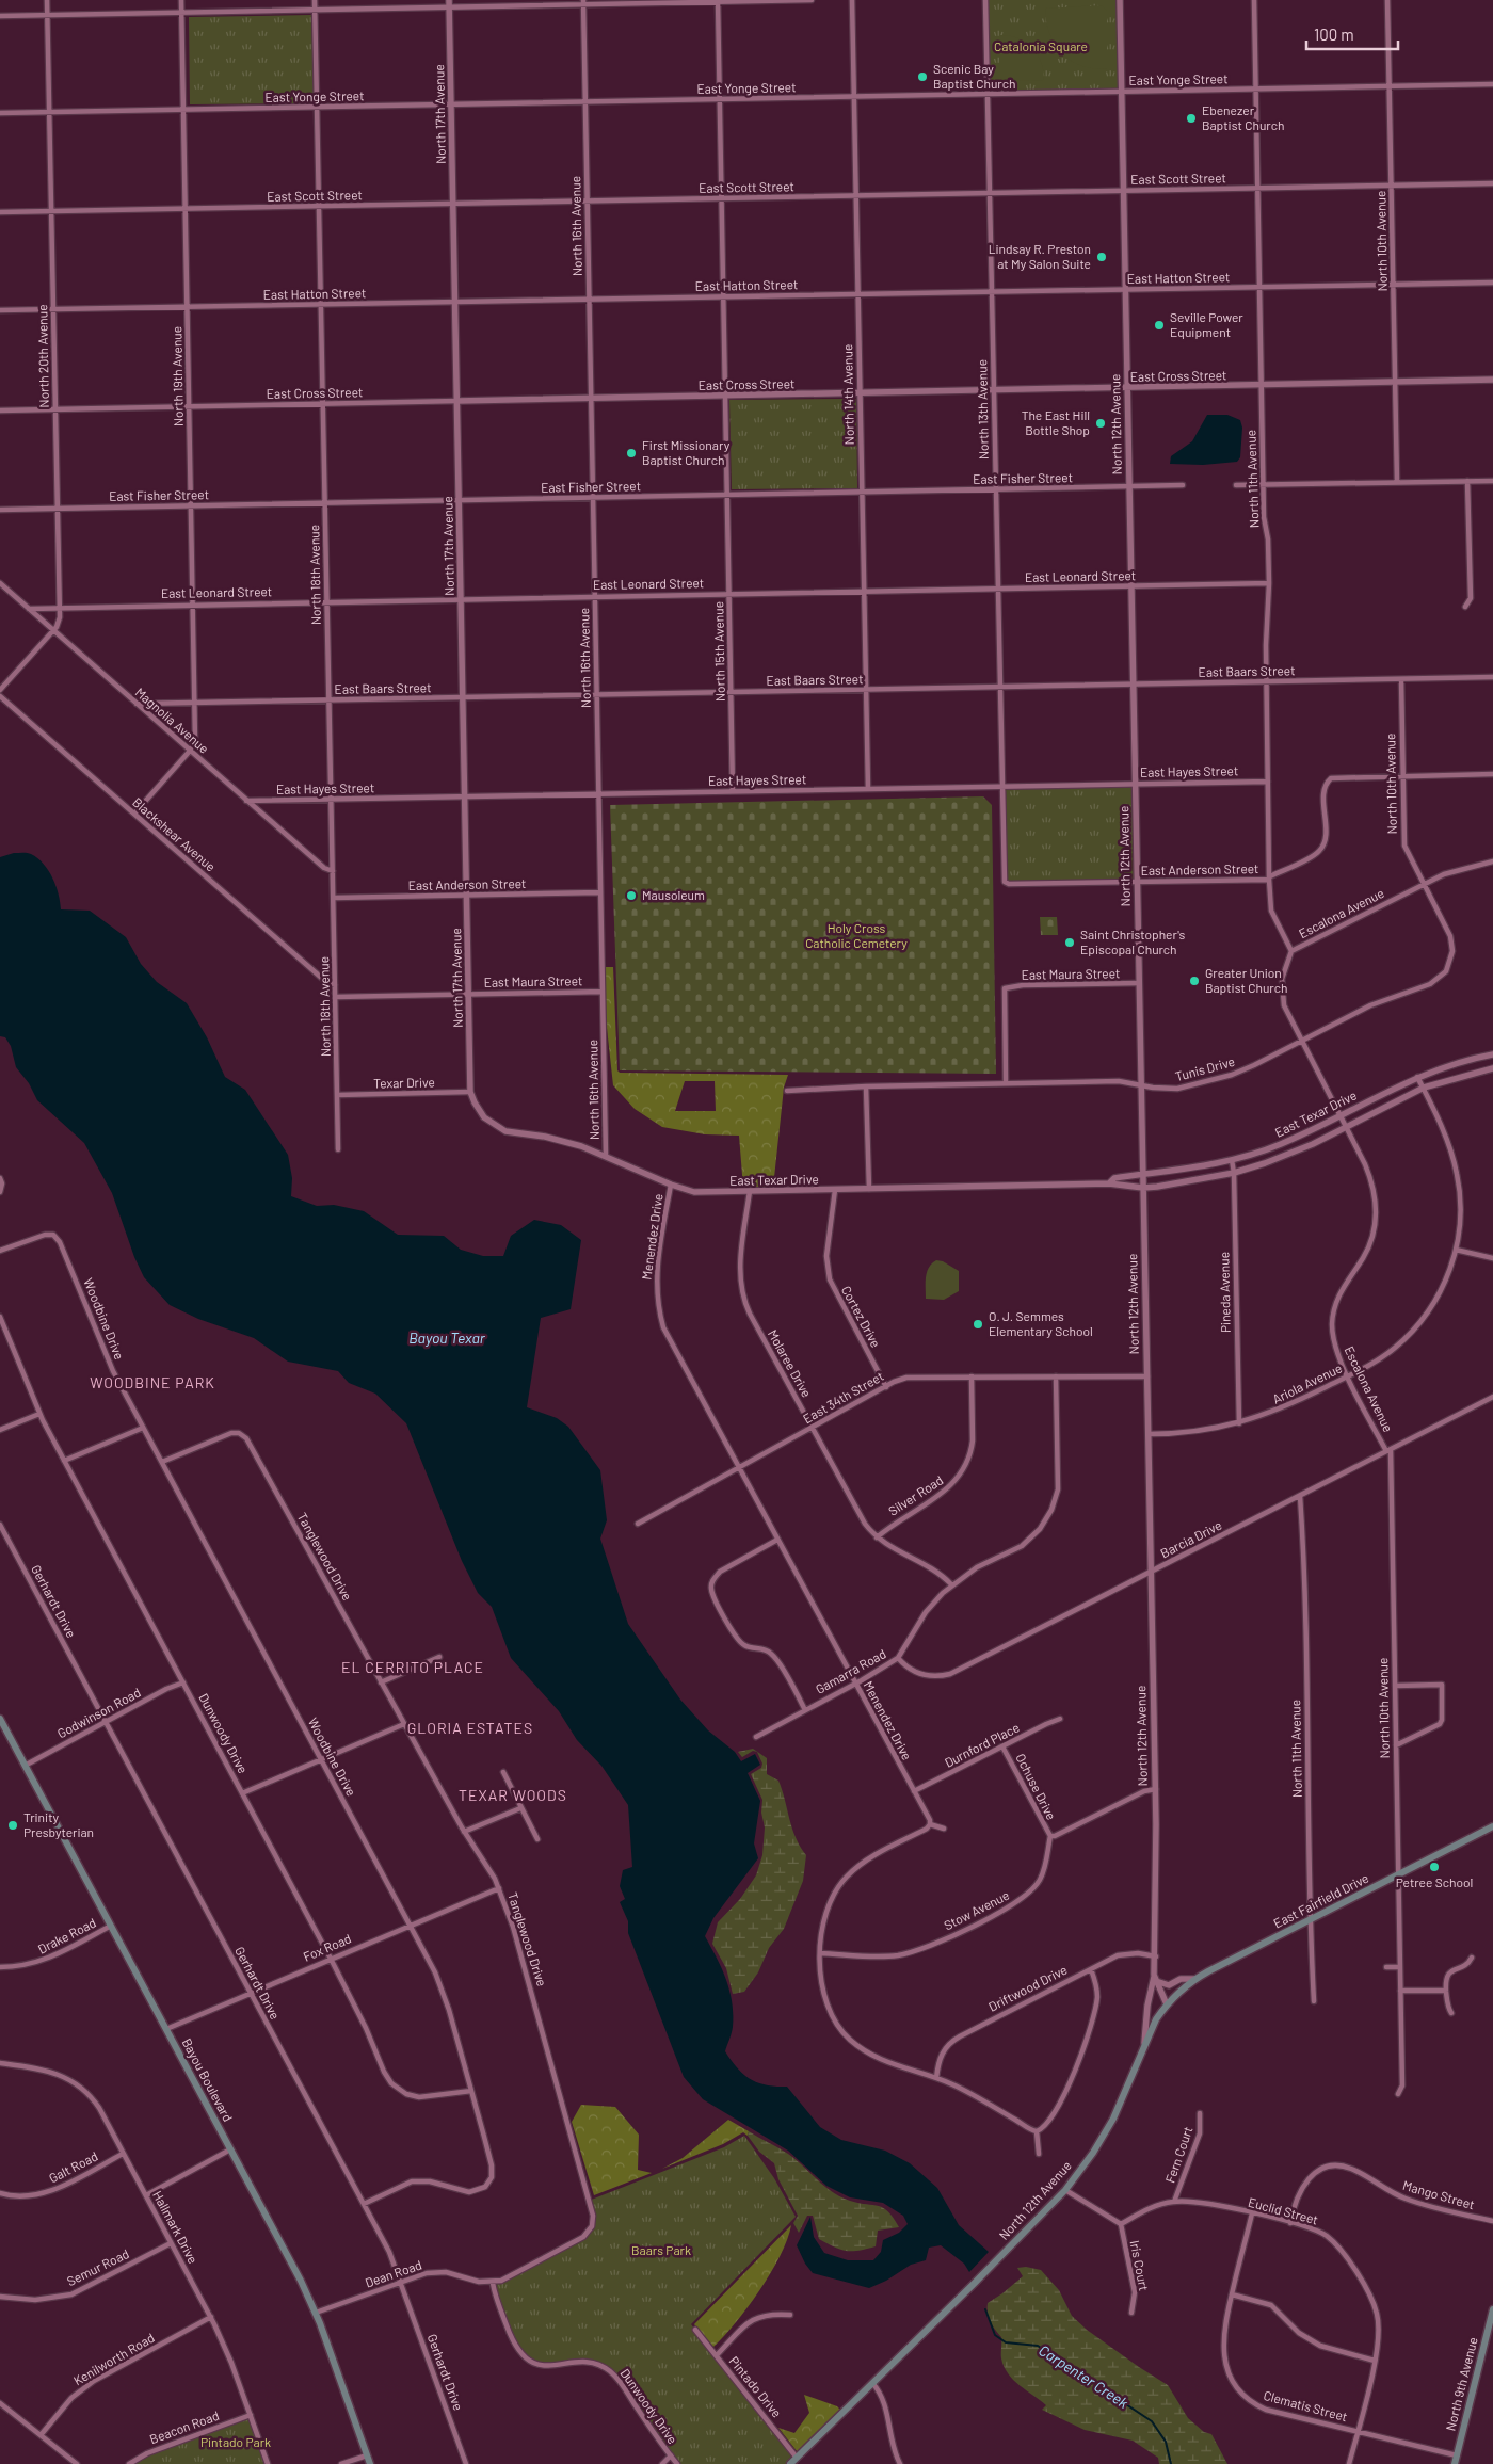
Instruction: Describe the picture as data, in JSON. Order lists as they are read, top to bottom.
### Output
{
  "streets": {
    "main road": [
      "North 12th Avenue",
      "East Fairfield Drive",
      "Bayou Boulevard",
      "North 9th Avenue"
    ],
    "street": [
      "East Yonge Street",
      "North 17th Avenue",
      "East Scott Street",
      "North 16th Avenue",
      "North 10th Avenue",
      "East Hatton Street",
      "North 20th Avenue",
      "North 19th Avenue",
      "East Cross Street",
      "North 14th Avenue",
      "North 13th Avenue",
      "East Fisher Street",
      "North 11th Avenue",
      "North 18th Avenue",
      "East Leonard Street",
      "North 15th Avenue",
      "East Baars Street",
      "Magnolia Avenue",
      "East Hayes Street",
      "Blackshear Avenue",
      "East Anderson Street",
      "Escalona Avenue",
      "East Maura Street",
      "Tunis Drive",
      "Texar Drive",
      "East Texar Drive",
      "Menendez Drive",
      "Pineda Avenue",
      "Cortez Drive",
      "Woodbine Drive",
      "Molaree Drive",
      "Ariola Avenue",
      "East 34th Street",
      "Silver Road",
      "Barcia Drive",
      "Tanglewood Drive",
      "Gerhardt Drive",
      "Gamarra Road",
      "Godwinson Road",
      "Dunwoody Drive",
      "Durnford Place",
      "Ochuse Drive",
      "Stow Avenue",
      "Drake Road",
      "Fox Road",
      "Driftwood Drive",
      "Fern Court",
      "Galt Road",
      "Mango Street",
      "Euclid Street",
      "Hallmark Drive",
      "Iris Court",
      "Semur Road",
      "Dean Road",
      "Kenilworth Road",
      "Pintado Drive",
      "Clematis Street",
      "Beacon Road"
    ]
  },
  "crossings": [
    ["East Yonge Street", "North 17th Avenue"],
    ["East Yonge Street", "North 16th Avenue"],
    ["East Yonge Street", "North 10th Avenue"],
    ["East Yonge Street", "North 20th Avenue"],
    ["East Yonge Street", "North 19th Avenue"],
    ["East Yonge Street", "North 14th Avenue"],
    ["East Yonge Street", "North 13th Avenue"],
    ["East Yonge Street", "North 12th Avenue"],
    ["East Yonge Street", "North 11th Avenue"],
    ["East Yonge Street", "North 18th Avenue"],
    ["East Yonge Street", "North 15th Avenue"],
    ["North 17th Avenue", "East Scott Street"],
    ["North 17th Avenue", "East Hatton Street"],
    ["North 17th Avenue", "East Cross Street"],
    ["North 17th Avenue", "East Fisher Street"],
    ["North 17th Avenue", "East Leonard Street"],
    ["North 17th Avenue", "East Baars Street"],
    ["North 17th Avenue", "East Hayes Street"],
    ["North 17th Avenue", "East Anderson Street"],
    ["North 17th Avenue", "East Maura Street"],
    ["North 17th Avenue", "Texar Drive"],
    ["North 17th Avenue", "East Texar Drive"],
    ["East Scott Street", "North 16th Avenue"],
    ["East Scott Street", "North 10th Avenue"],
    ["East Scott Street", "North 20th Avenue"],
    ["East Scott Street", "North 19th Avenue"],
    ["East Scott Street", "North 14th Avenue"],
    ["East Scott Street", "North 13th Avenue"],
    ["East Scott Street", "North 12th Avenue"],
    ["East Scott Street", "North 11th Avenue"],
    ["East Scott Street", "North 18th Avenue"],
    ["East Scott Street", "North 15th Avenue"],
    ["North 16th Avenue", "East Hatton Street"],
    ["North 16th Avenue", "East Cross Street"],
    ["North 16th Avenue", "East Fisher Street"],
    ["North 16th Avenue", "East Leonard Street"],
    ["North 16th Avenue", "East Baars Street"],
    ["North 16th Avenue", "East Hayes Street"],
    ["North 16th Avenue", "East Anderson Street"],
    ["North 16th Avenue", "East Maura Street"],
    ["North 16th Avenue", "East Texar Drive"],
    ["North 10th Avenue", "East Hatton Street"],
    ["North 10th Avenue", "East Cross Street"],
    ["North 10th Avenue", "East Baars Street"],
    ["North 10th Avenue", "East Anderson Street"],
    ["North 10th Avenue", "Escalona Avenue"],
    ["North 10th Avenue", "Tunis Drive"],
    ["North 10th Avenue", "Barcia Drive"],
    ["North 10th Avenue", "East Fairfield Drive"],
    ["East Hatton Street", "North 20th Avenue"],
    ["East Hatton Street", "North 19th Avenue"],
    ["East Hatton Street", "North 14th Avenue"],
    ["East Hatton Street", "North 13th Avenue"],
    ["East Hatton Street", "North 12th Avenue"],
    ["East Hatton Street", "North 11th Avenue"],
    ["East Hatton Street", "North 18th Avenue"],
    ["East Hatton Street", "North 15th Avenue"],
    ["North 20th Avenue", "East Cross Street"],
    ["North 20th Avenue", "East Fisher Street"],
    ["North 20th Avenue", "East Leonard Street"],
    ["North 20th Avenue", "Magnolia Avenue"],
    ["North 19th Avenue", "East Cross Street"],
    ["North 19th Avenue", "East Fisher Street"],
    ["North 19th Avenue", "East Leonard Street"],
    ["North 19th Avenue", "East Baars Street"],
    ["North 19th Avenue", "Magnolia Avenue"],
    ["East Cross Street", "North 14th Avenue"],
    ["East Cross Street", "North 13th Avenue"],
    ["East Cross Street", "North 12th Avenue"],
    ["East Cross Street", "North 11th Avenue"],
    ["East Cross Street", "North 18th Avenue"],
    ["East Cross Street", "North 15th Avenue"],
    ["North 14th Avenue", "East Fisher Street"],
    ["North 14th Avenue", "East Leonard Street"],
    ["North 14th Avenue", "East Baars Street"],
    ["North 14th Avenue", "East Hayes Street"],
    ["North 13th Avenue", "East Fisher Street"],
    ["North 13th Avenue", "East Leonard Street"],
    ["North 13th Avenue", "East Baars Street"],
    ["North 13th Avenue", "East Hayes Street"],
    ["North 13th Avenue", "East Anderson Street"],
    ["North 12th Avenue", "East Fisher Street"],
    ["North 12th Avenue", "East Leonard Street"],
    ["North 12th Avenue", "East Baars Street"],
    ["North 12th Avenue", "East Hayes Street"],
    ["North 12th Avenue", "East Anderson Street"],
    ["North 12th Avenue", "East Maura Street"],
    ["North 12th Avenue", "Tunis Drive"],
    ["North 12th Avenue", "East Texar Drive"],
    ["North 12th Avenue", "Ariola Avenue"],
    ["North 12th Avenue", "East 34th Street"],
    ["North 12th Avenue", "Barcia Drive"],
    ["North 12th Avenue", "East Fairfield Drive"],
    ["North 12th Avenue", "Driftwood Drive"],
    ["North 12th Avenue", "Pintado Drive"],
    ["East Fisher Street", "North 18th Avenue"],
    ["East Fisher Street", "North 15th Avenue"],
    ["North 11th Avenue", "East Leonard Street"],
    ["North 11th Avenue", "East Baars Street"],
    ["North 11th Avenue", "East Hayes Street"],
    ["North 11th Avenue", "East Anderson Street"],
    ["North 11th Avenue", "Escalona Avenue"],
    ["North 11th Avenue", "Barcia Drive"],
    ["North 11th Avenue", "East Fairfield Drive"],
    ["North 18th Avenue", "East Leonard Street"],
    ["North 18th Avenue", "East Baars Street"],
    ["North 18th Avenue", "Magnolia Avenue"],
    ["North 18th Avenue", "East Hayes Street"],
    ["North 18th Avenue", "Blackshear Avenue"],
    ["North 18th Avenue", "East Anderson Street"],
    ["North 18th Avenue", "East Maura Street"],
    ["North 18th Avenue", "Texar Drive"],
    ["East Leonard Street", "North 15th Avenue"],
    ["East Leonard Street", "Magnolia Avenue"],
    ["North 15th Avenue", "East Baars Street"],
    ["North 15th Avenue", "East Hayes Street"],
    ["East Baars Street", "Magnolia Avenue"],
    ["Magnolia Avenue", "East Hayes Street"],
    ["Escalona Avenue", "Tunis Drive"],
    ["Escalona Avenue", "East Texar Drive"],
    ["Escalona Avenue", "Ariola Avenue"],
    ["Escalona Avenue", "Barcia Drive"],
    ["East Maura Street", "Tunis Drive"],
    ["Texar Drive", "East Texar Drive"],
    ["East Texar Drive", "Menendez Drive"],
    ["East Texar Drive", "Pineda Avenue"],
    ["East Texar Drive", "Cortez Drive"],
    ["East Texar Drive", "Molaree Drive"],
    ["East Texar Drive", "Ariola Avenue"],
    ["Menendez Drive", "East 34th Street"],
    ["Menendez Drive", "Gamarra Road"],
    ["Menendez Drive", "Durnford Place"],
    ["Pineda Avenue", "Ariola Avenue"],
    ["Cortez Drive", "East 34th Street"],
    ["Woodbine Drive", "Tanglewood Drive"],
    ["Woodbine Drive", "Gerhardt Drive"],
    ["Woodbine Drive", "Dunwoody Drive"],
    ["Woodbine Drive", "Fox Road"],
    ["Molaree Drive", "East 34th Street"],
    ["Molaree Drive", "Silver Road"],
    ["Molaree Drive", "Gamarra Road"],
    ["East 34th Street", "Silver Road"],
    ["East 34th Street", "Gamarra Road"],
    ["Barcia Drive", "Gamarra Road"],
    ["Tanglewood Drive", "Dunwoody Drive"],
    ["Tanglewood Drive", "Fox Road"],
    ["Tanglewood Drive", "Dean Road"],
    ["Gerhardt Drive", "Godwinson Road"],
    ["Gerhardt Drive", "Fox Road"],
    ["Gerhardt Drive", "Dean Road"],
    ["Godwinson Road", "Dunwoody Drive"],
    ["Godwinson Road", "Bayou Boulevard"],
    ["Dunwoody Drive", "Fox Road"],
    ["Dunwoody Drive", "Dean Road"],
    ["Durnford Place", "Ochuse Drive"],
    ["Ochuse Drive", "Stow Avenue"],
    ["Drake Road", "Bayou Boulevard"],
    ["Fox Road", "Bayou Boulevard"],
    ["Bayou Boulevard", "Dean Road"],
    ["Fern Court", "Euclid Street"],
    ["Galt Road", "Hallmark Drive"],
    ["Mango Street", "Euclid Street"],
    ["Euclid Street", "Iris Court"],
    ["Euclid Street", "Clematis Street"],
    ["Hallmark Drive", "Semur Road"],
    ["Hallmark Drive", "Kenilworth Road"],
    ["Hallmark Drive", "Beacon Road"],
    ["North 9th Avenue", "Clematis Street"]
  ],
  "districts": [
    "WOODBINE PARK",
    "EL CERRITO PLACE",
    "GLORIA ESTATES",
    "TEXAR WOODS"
  ],
  "water": ["Bayou Texar", "Carpenter Creek"],
  "parks": [
    "Catalonia Square",
    "Holy Cross Catholic Cemetery",
    "Baars Park",
    "Pintado Park"
  ],
  "places": [
    "Scenic Bay Baptist Church",
    "Ebenezer Baptist Church",
    "Lindsay R. Preston at My Salon Suite",
    "Seville Power Equipment",
    "The East Hill Bottle Shop",
    "First Missionary Baptist Church",
    "Mausoleum",
    "Saint Christopher's Episcopal Church",
    "Greater Union Baptist Church",
    "O. J. Semmes Elementary School",
    "Trinity Presbyterian",
    "Petree School"
  ],
  "scale_bar": "100 m"
}
